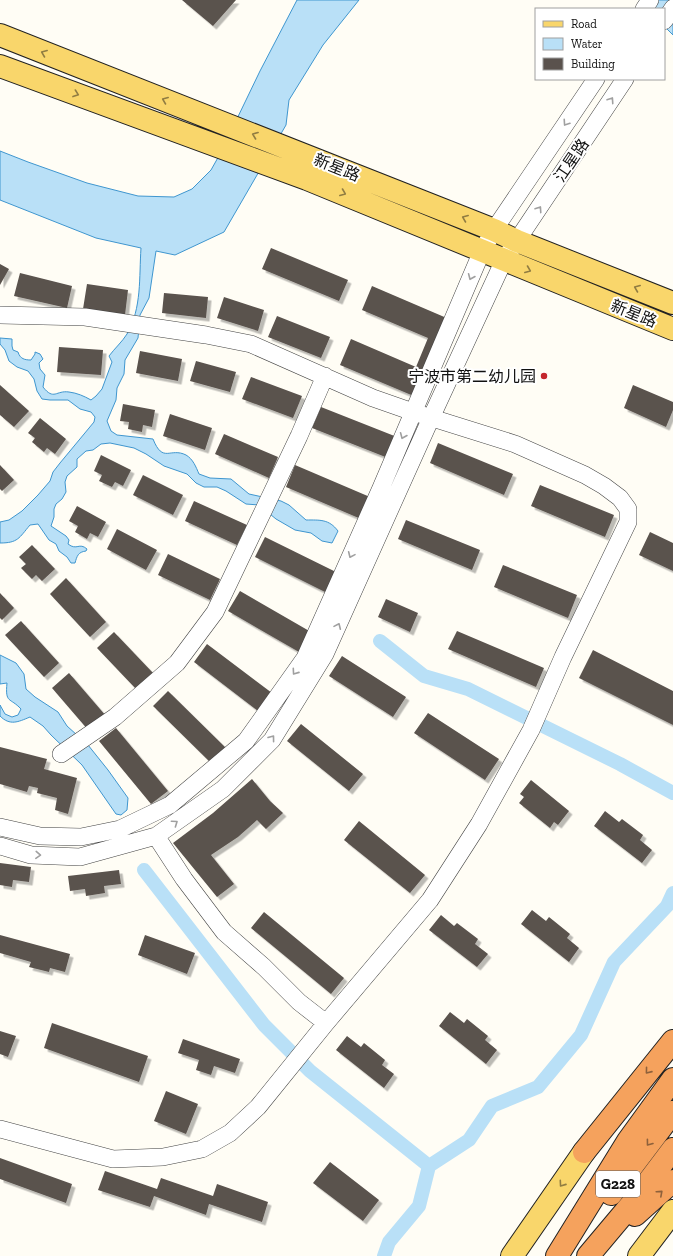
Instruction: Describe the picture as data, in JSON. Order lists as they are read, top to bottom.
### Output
{
  "streets": {
    "highway": ["G228"],
    "main road": ["新星路"],
    "street": ["江星路"]
  },
  "crossings": [
    ["江星路", "新星路"]
  ],
  "places": ["宁波市第二幼儿园"],
  "legend": ["Road", "Water", "Building"]
}
